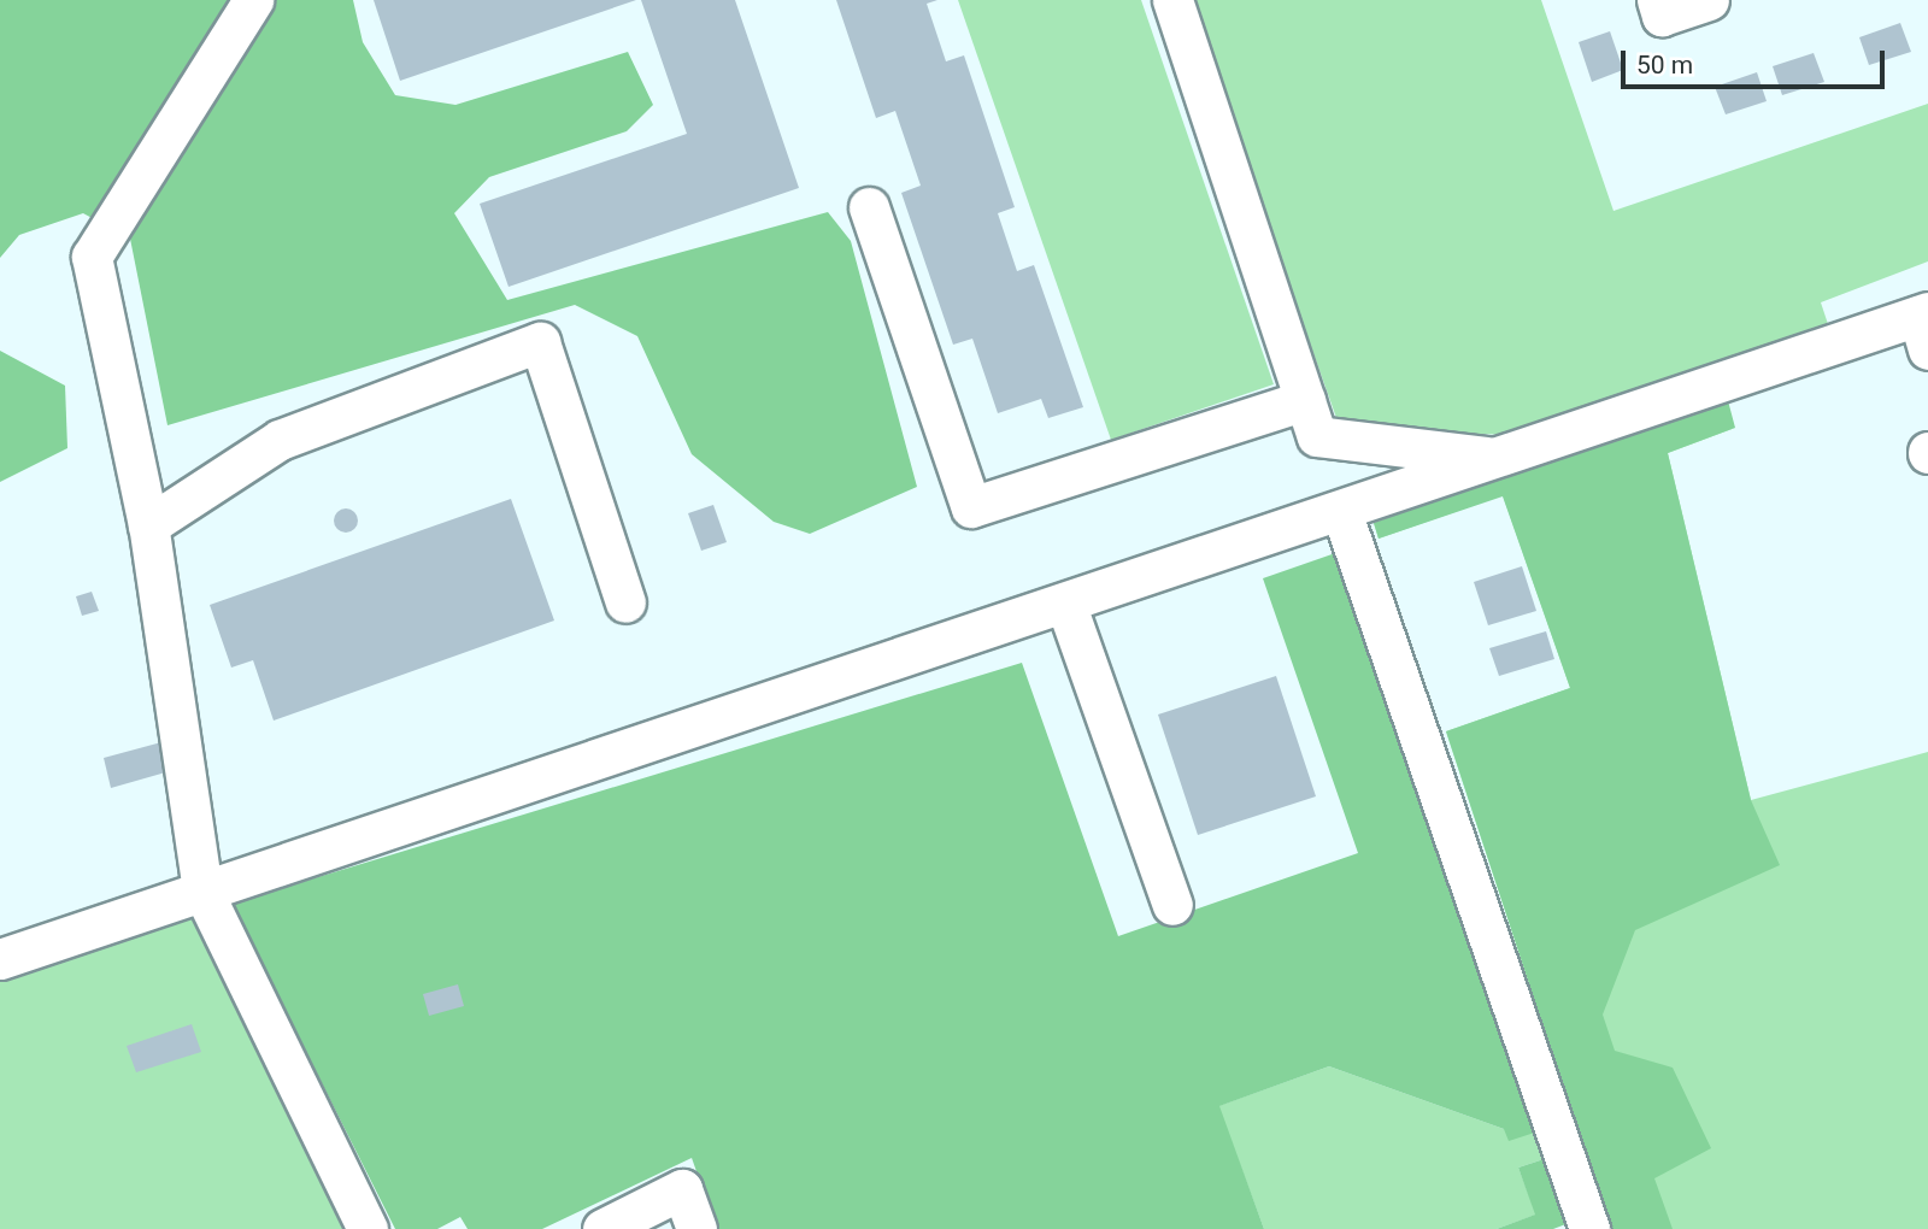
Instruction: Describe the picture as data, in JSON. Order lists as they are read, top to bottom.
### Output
{
  "scale_bar": "50 m"
}
